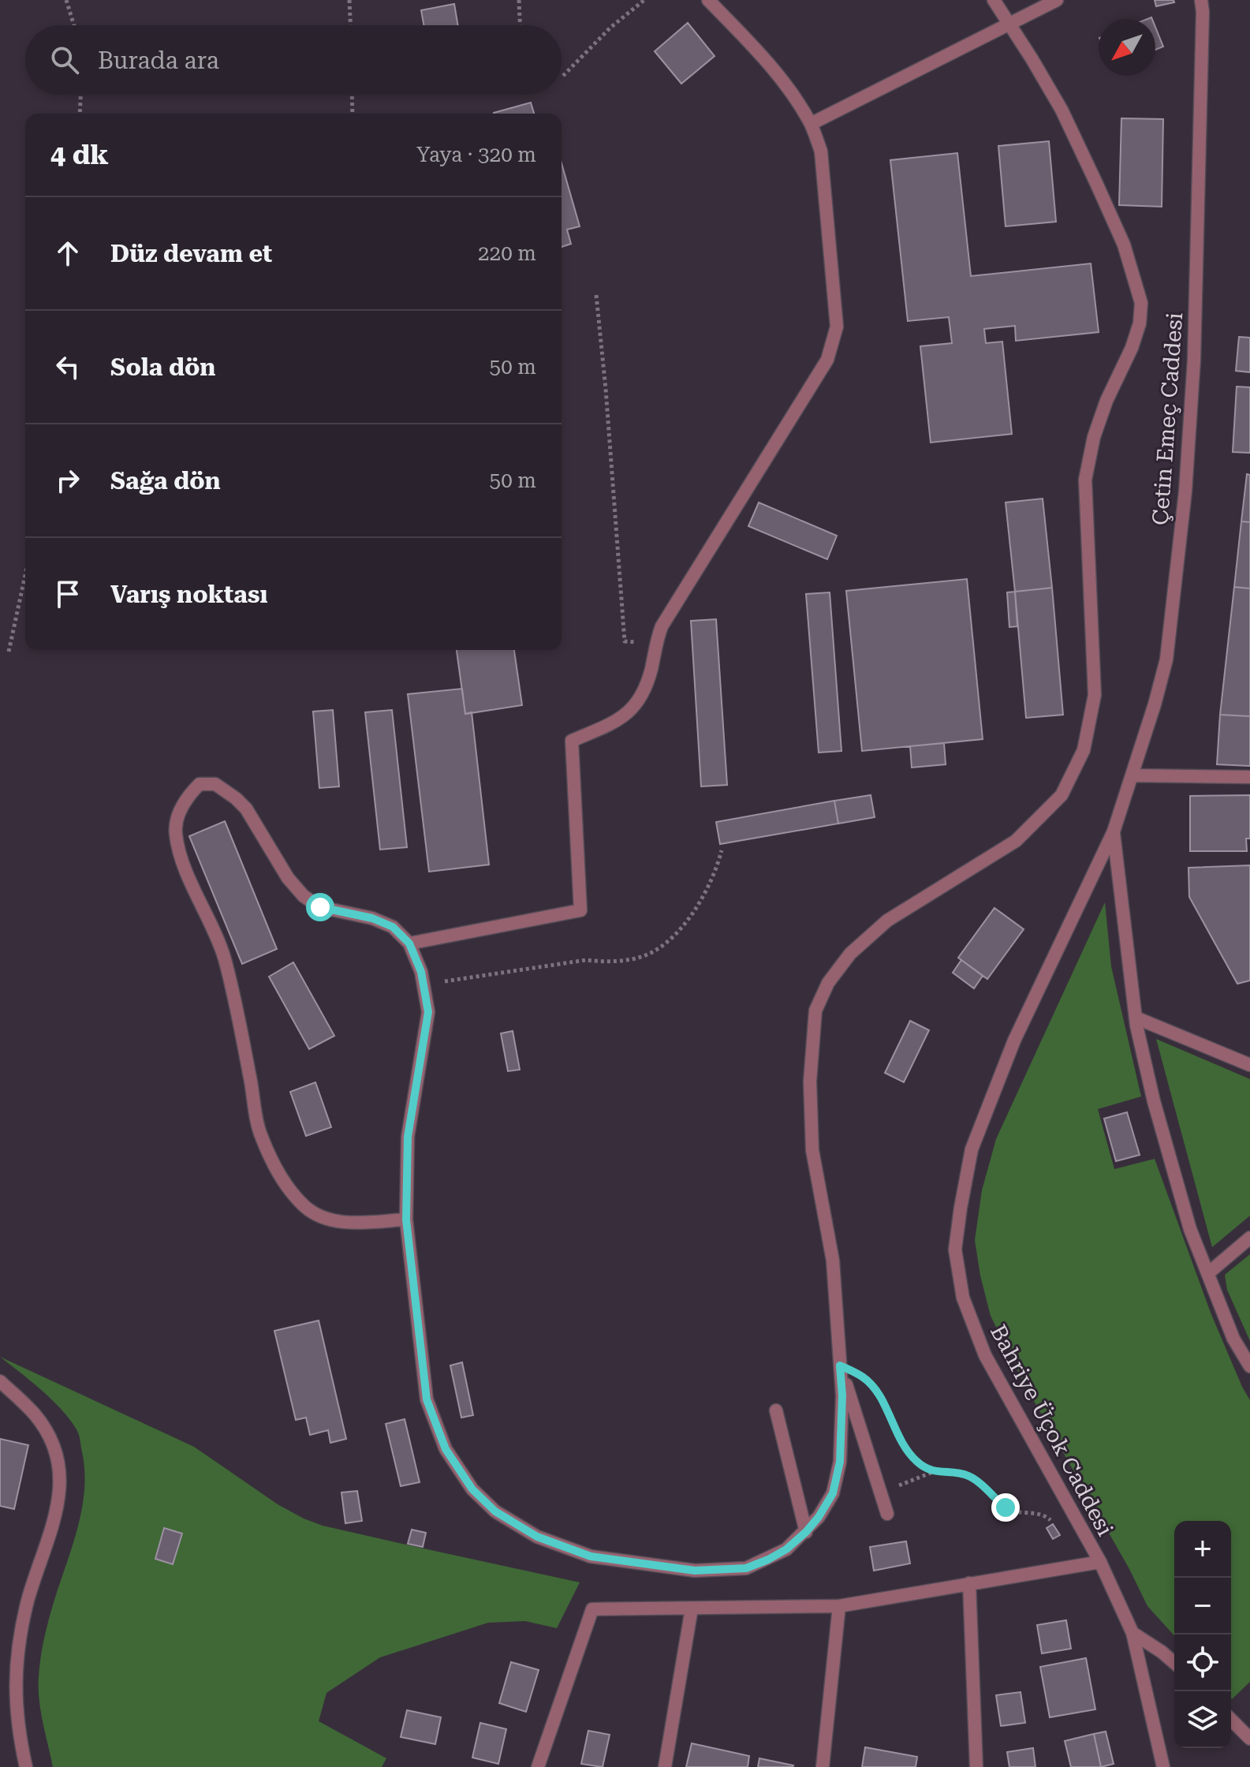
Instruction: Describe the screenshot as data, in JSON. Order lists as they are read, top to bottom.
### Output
{
  "streets": {
    "street": ["Çetin Emeç Caddesi", "Bahriye Üçok Caddesi"]
  },
  "crossings": [
    ["Çetin Emeç Caddesi", "Bahriye Üçok Caddesi"]
  ],
  "north": "bottom left",
  "page": {
    "search": "Burada ara",
    "heading": ["4 dk", "Yaya · 320 m"],
    "list": [
      ["Düz devam et", "220 m"],
      ["Sola dön", "50 m"],
      ["Sağa dön", "50 m"],
      "Varış noktası"
    ],
    "map_buttons": ["+", "−"]
  }
}
